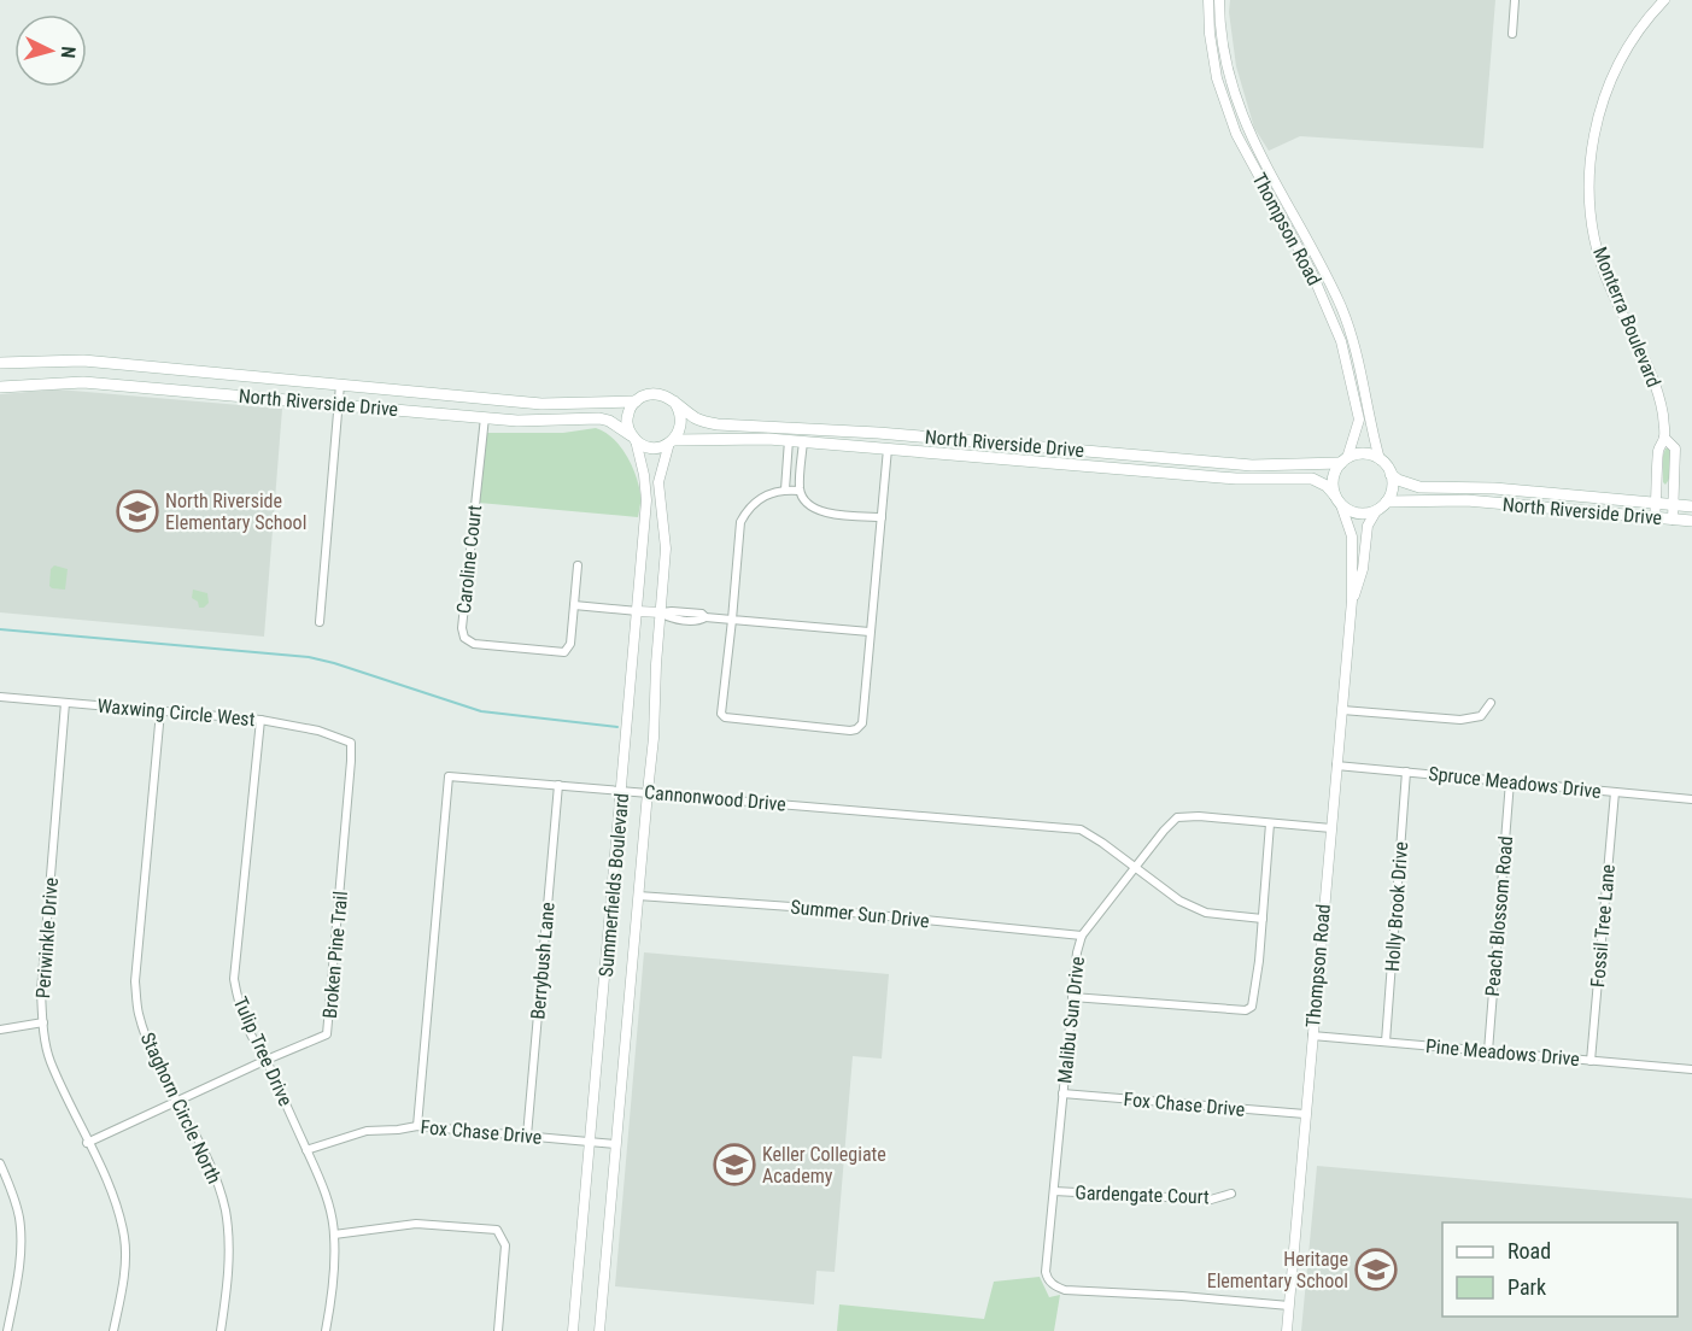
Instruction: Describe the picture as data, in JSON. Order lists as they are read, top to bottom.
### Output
{
  "streets": {
    "main road": ["North Riverside Drive"],
    "street": [
      "Thompson Road",
      "Monterra Boulevard",
      "Caroline Court",
      "Waxwing Circle West",
      "Spruce Meadows Drive",
      "Cannonwood Drive",
      "Summerfields Boulevard",
      "Holly Brook Drive",
      "Summer Sun Drive",
      "Peach Blossom Road",
      "Fossil Tree Lane",
      "Periwinkle Drive",
      "Broken Pine Trail",
      "Berrybush Lane",
      "Malibu Sun Drive",
      "Tulip Tree Drive",
      "Pine Meadows Drive",
      "Fox Chase Drive",
      "Staghorn Circle North",
      "Gardengate Court"
    ]
  },
  "crossings": [
    ["Thompson Road", "North Riverside Drive"],
    ["Thompson Road", "Spruce Meadows Drive"],
    ["Thompson Road", "Malibu Sun Drive"],
    ["Thompson Road", "Pine Meadows Drive"],
    ["Thompson Road", "Fox Chase Drive"],
    ["Monterra Boulevard", "North Riverside Drive"],
    ["North Riverside Drive", "Caroline Court"],
    ["North Riverside Drive", "Summerfields Boulevard"],
    ["Waxwing Circle West", "Periwinkle Drive"],
    ["Waxwing Circle West", "Broken Pine Trail"],
    ["Waxwing Circle West", "Tulip Tree Drive"],
    ["Waxwing Circle West", "Staghorn Circle North"],
    ["Spruce Meadows Drive", "Holly Brook Drive"],
    ["Spruce Meadows Drive", "Peach Blossom Road"],
    ["Spruce Meadows Drive", "Fossil Tree Lane"],
    ["Cannonwood Drive", "Summerfields Boulevard"],
    ["Cannonwood Drive", "Berrybush Lane"],
    ["Cannonwood Drive", "Malibu Sun Drive"],
    ["Cannonwood Drive", "Fox Chase Drive"],
    ["Summerfields Boulevard", "Summer Sun Drive"],
    ["Summerfields Boulevard", "Fox Chase Drive"],
    ["Holly Brook Drive", "Pine Meadows Drive"],
    ["Summer Sun Drive", "Malibu Sun Drive"],
    ["Peach Blossom Road", "Pine Meadows Drive"],
    ["Fossil Tree Lane", "Pine Meadows Drive"],
    ["Periwinkle Drive", "Broken Pine Trail"],
    ["Broken Pine Trail", "Tulip Tree Drive"],
    ["Broken Pine Trail", "Staghorn Circle North"],
    ["Berrybush Lane", "Fox Chase Drive"],
    ["Malibu Sun Drive", "Fox Chase Drive"],
    ["Malibu Sun Drive", "Gardengate Court"],
    ["Tulip Tree Drive", "Fox Chase Drive"]
  ],
  "places": {
    "school or university": ["North Riverside Elementary School", "Keller Collegiate Academy", "Heritage Elementary School"]
  },
  "legend": ["Road", "Park"],
  "north": "right"
}
